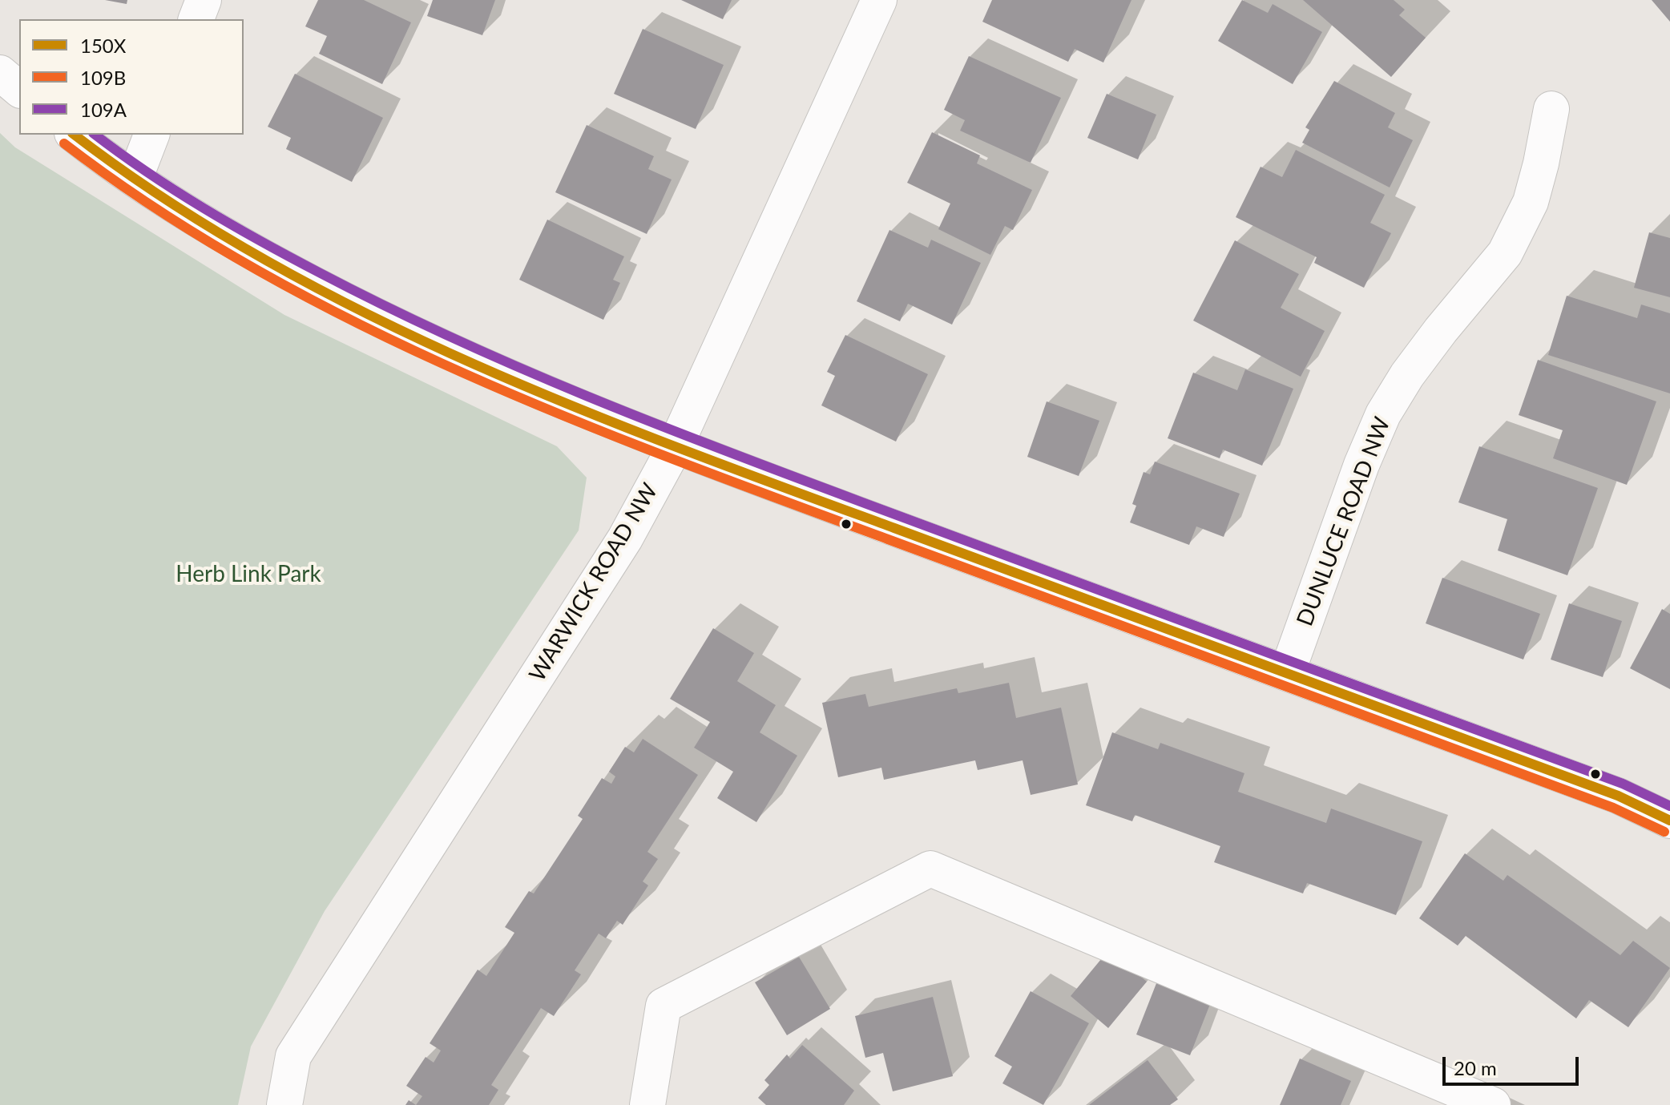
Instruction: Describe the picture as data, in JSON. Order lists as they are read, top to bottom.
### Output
{
  "streets": {
    "street": ["DUNLUCE ROAD NW", "WARWICK ROAD NW"]
  },
  "parks": ["Herb Link Park"],
  "lines": ["transit line 150X", "transit line 109A", "transit line 109B"],
  "legend": ["150X", "109B", "109A"],
  "scale_bar": "20 m"
}
